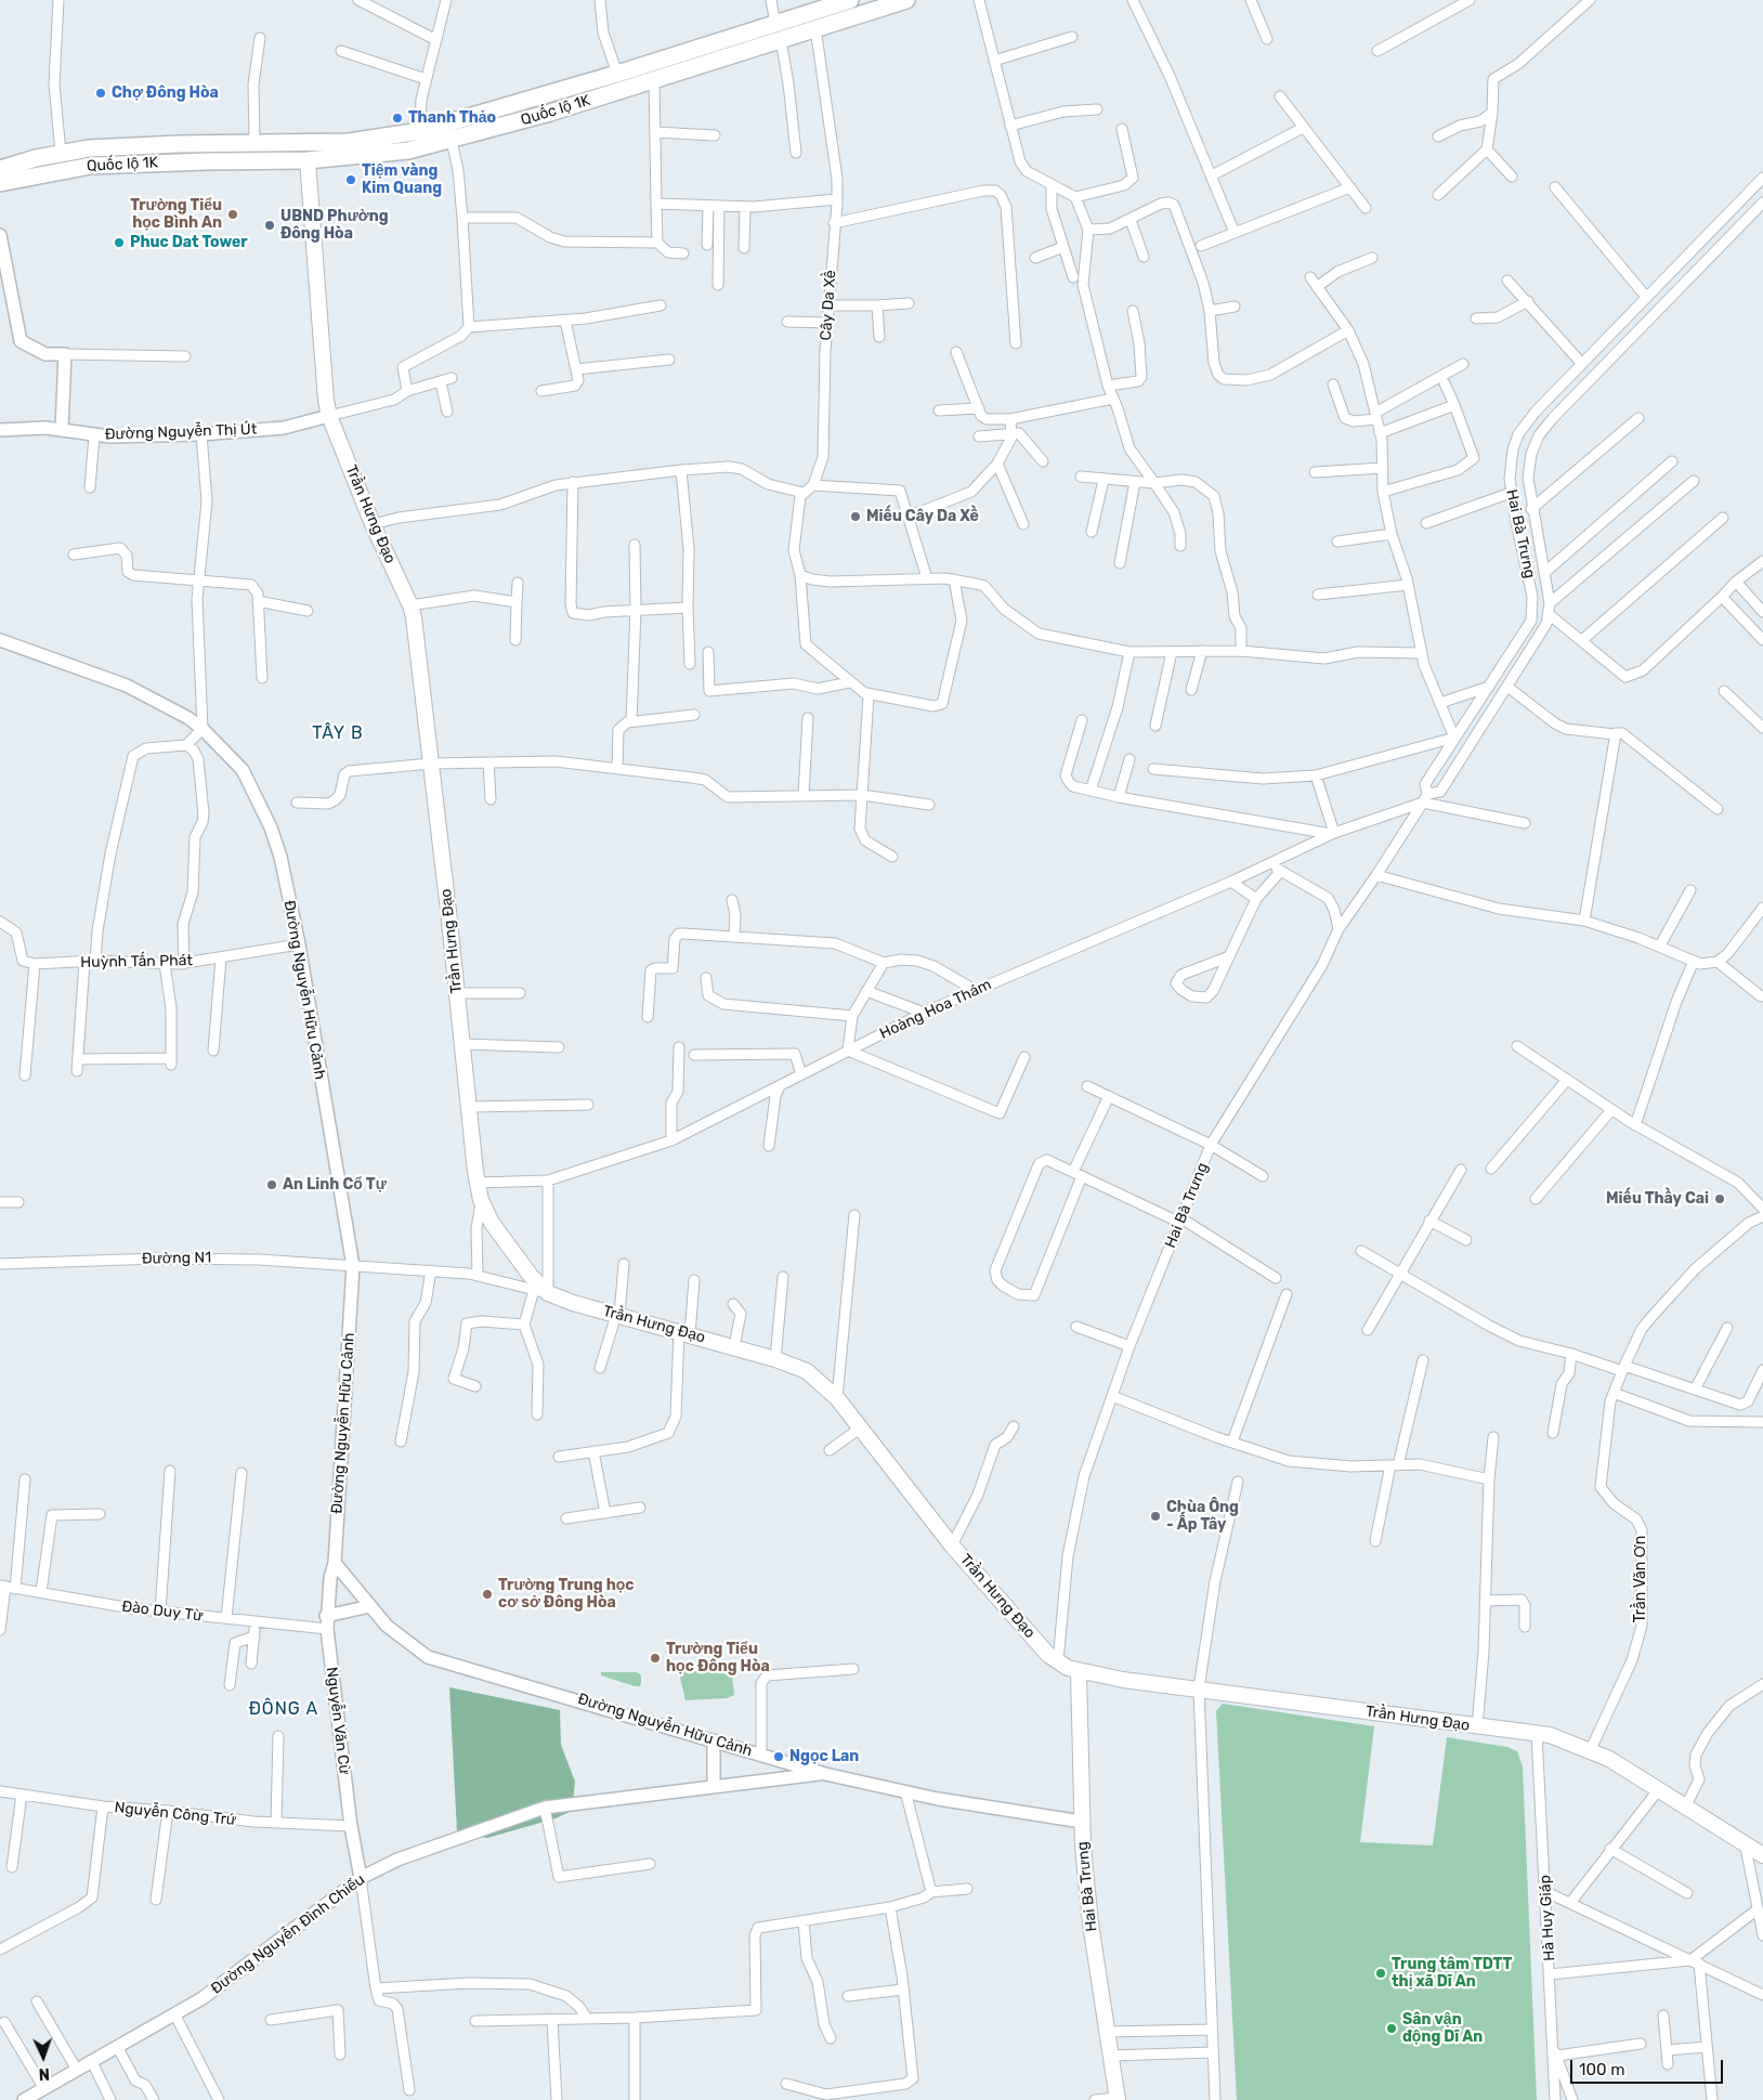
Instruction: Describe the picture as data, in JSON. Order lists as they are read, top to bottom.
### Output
{
  "streets": {
    "main road": ["Quốc lộ 1K", "Trần Hưng Đạo", "Hai Bà Trưng"],
    "street": [
      "Cây Da Xề",
      "Đường Nguyễn Thị Út",
      "Huỳnh Tấn Phát",
      "Đường Nguyễn Hữu Cảnh",
      "Hoàng Hoa Thám",
      "Đường N1",
      "Trần Văn Ơn",
      "Đào Duy Từ",
      "Nguyễn Văn Cừ",
      "Nguyễn Công Trứ",
      "Hà Huy Giáp",
      "Đường Nguyễn Đình Chiểu"
    ]
  },
  "crossings": [
    ["Quốc lộ 1K", "Cây Da Xề"],
    ["Quốc lộ 1K", "Trần Hưng Đạo"],
    ["Đường Nguyễn Thị Út", "Trần Hưng Đạo"],
    ["Trần Hưng Đạo", "Hai Bà Trưng"],
    ["Trần Hưng Đạo", "Hoàng Hoa Thám"],
    ["Trần Hưng Đạo", "Đường N1"],
    ["Trần Hưng Đạo", "Trần Văn Ơn"],
    ["Trần Hưng Đạo", "Hà Huy Giáp"],
    ["Hai Bà Trưng", "Đường Nguyễn Hữu Cảnh"],
    ["Hai Bà Trưng", "Hoàng Hoa Thám"],
    ["Huỳnh Tấn Phát", "Đường Nguyễn Hữu Cảnh"],
    ["Đường Nguyễn Hữu Cảnh", "Đường N1"],
    ["Đường Nguyễn Hữu Cảnh", "Nguyễn Văn Cừ"],
    ["Đường Nguyễn Hữu Cảnh", "Đường Nguyễn Đình Chiểu"],
    ["Đào Duy Từ", "Nguyễn Văn Cừ"],
    ["Nguyễn Văn Cừ", "Nguyễn Công Trứ"],
    ["Nguyễn Văn Cừ", "Đường Nguyễn Đình Chiểu"]
  ],
  "districts": ["TÂY B", "ĐÔNG A"],
  "places": [
    "Chợ Đông Hòa",
    "Thanh Thảo",
    "Tiệm vàng Kim Quang",
    "Trường Tiểu học Bình An",
    "UBND Phường Đông Hòa",
    "Phuc Dat Tower",
    "Miếu Cây Da Xề",
    "An Linh Cổ Tự",
    "Miếu Thầy Cai",
    "Chùa Ông - Ấp Tây",
    "Trường Trung học cơ sở Đông Hòa",
    "Trường Tiểu học Đông Hòa",
    "Ngọc Lan",
    "Trung tâm TDTT thị xã Dĩ An",
    "Sân vận động Dĩ An"
  ],
  "scale_bar": "100 m",
  "north": "bottom"
}
